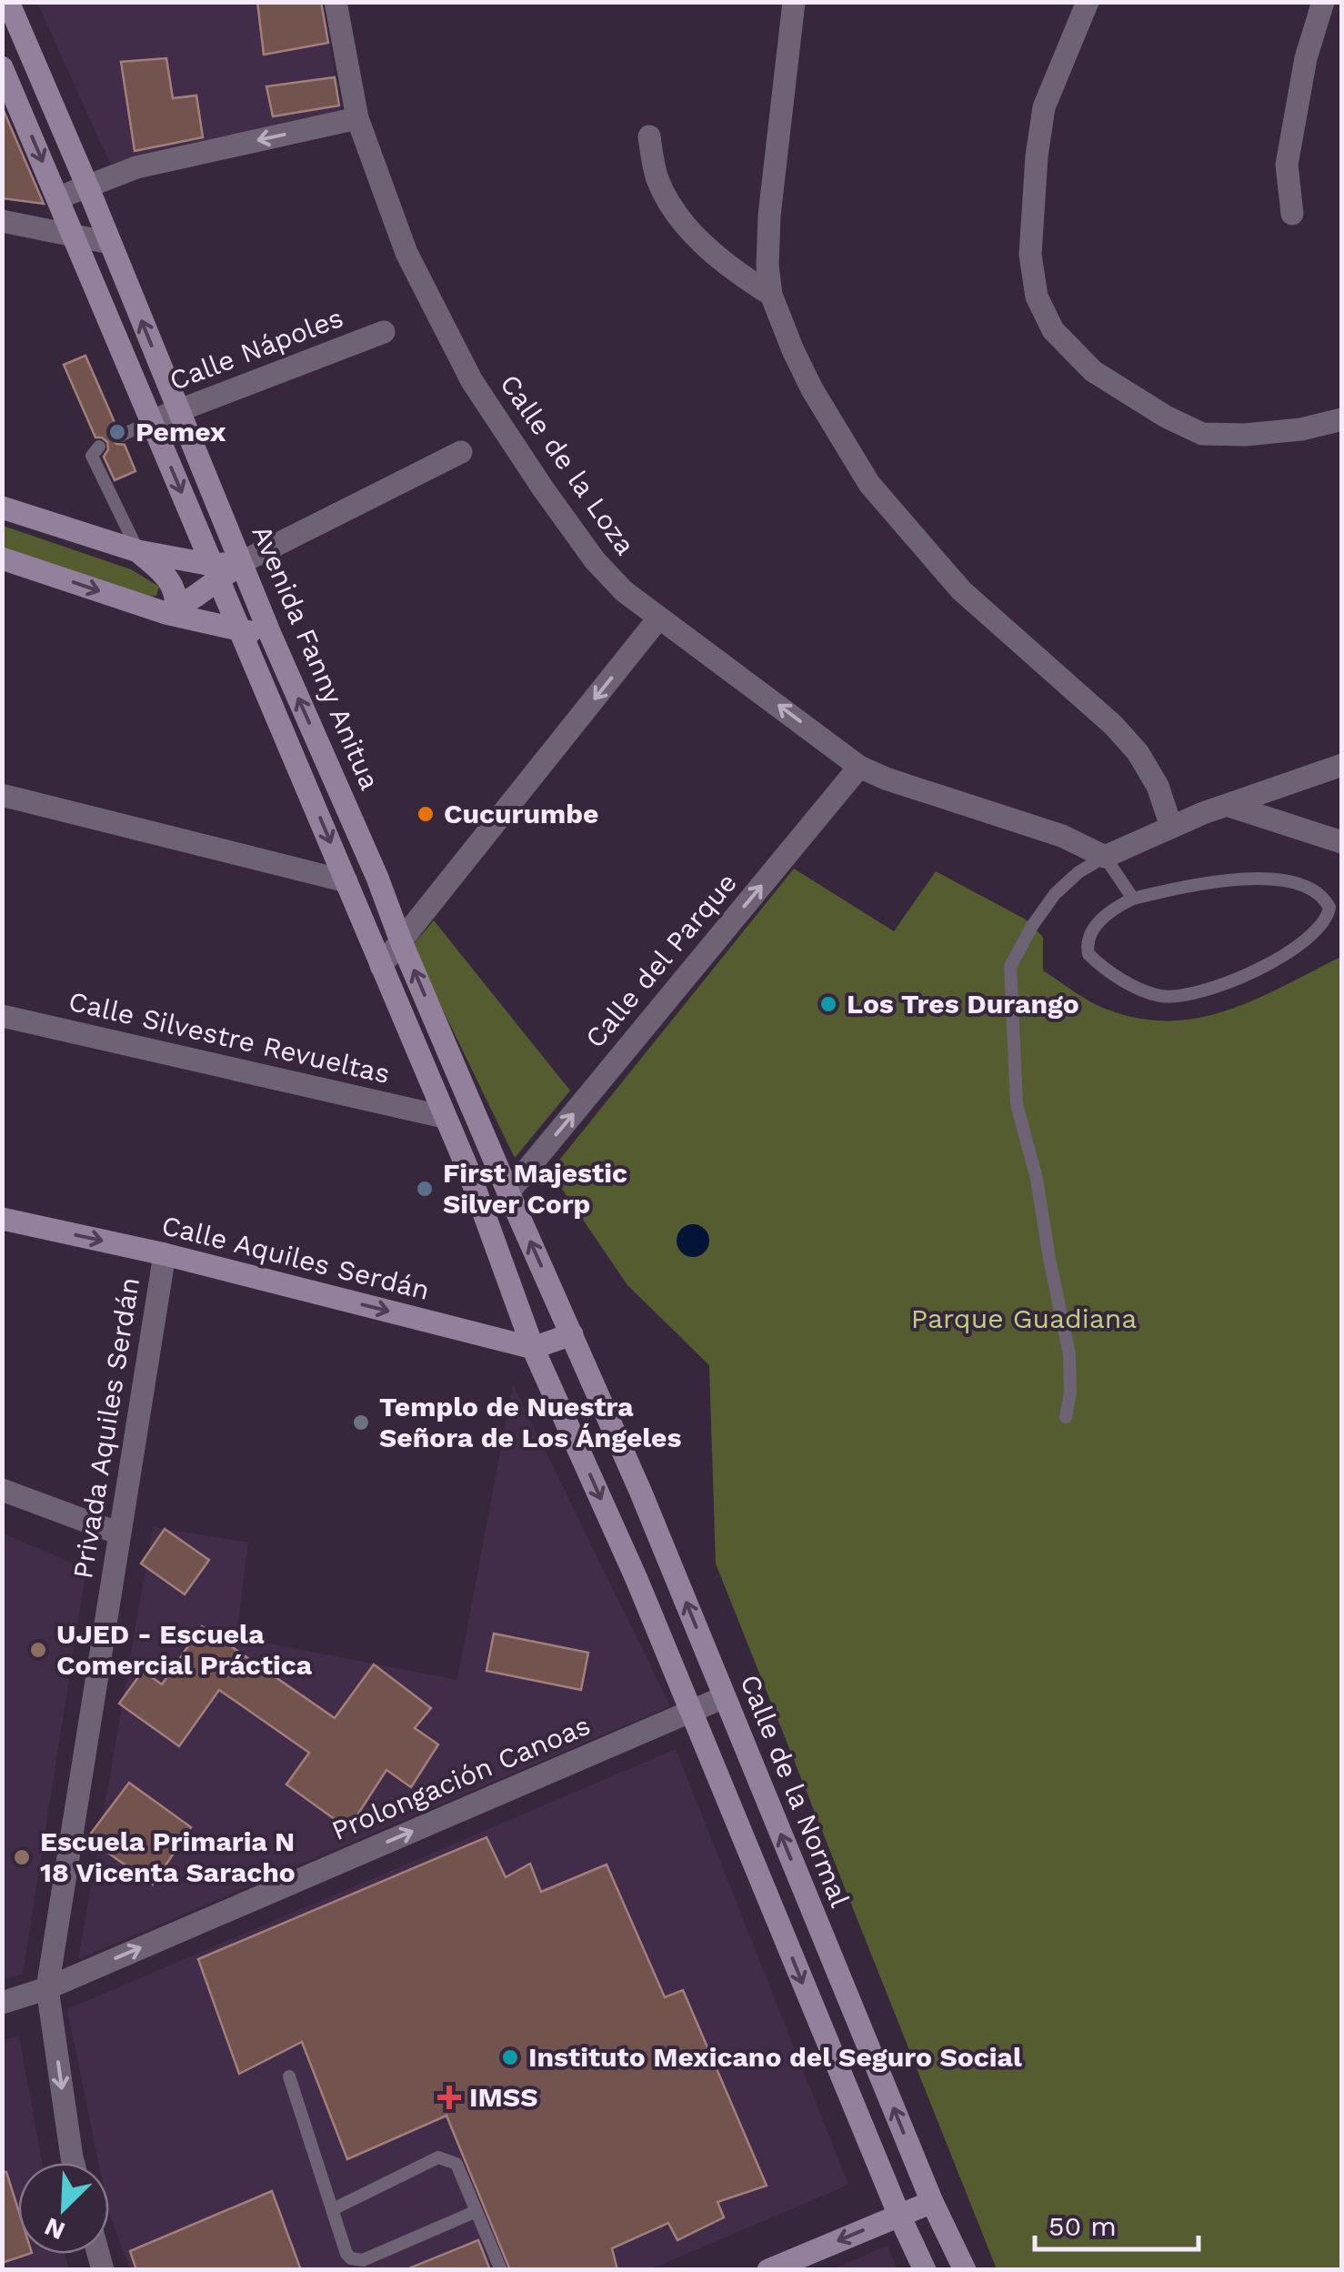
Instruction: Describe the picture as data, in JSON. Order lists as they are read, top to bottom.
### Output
{
  "streets": {
    "main road": ["Avenida Fanny Anitua", "Calle Aquiles Serdán", "Calle de la Normal"],
    "street": [
      "Calle Nápoles",
      "Calle de la Loza",
      "Calle del Parque",
      "Calle Silvestre Revueltas",
      "Privada Aquiles Serdán",
      "Prolongación Canoas"
    ]
  },
  "crossings": [
    ["Calle Nápoles", "Avenida Fanny Anitua"],
    ["Calle de la Loza", "Calle del Parque"],
    ["Avenida Fanny Anitua", "Calle del Parque"],
    ["Avenida Fanny Anitua", "Calle Silvestre Revueltas"],
    ["Avenida Fanny Anitua", "Calle Aquiles Serdán"],
    ["Avenida Fanny Anitua", "Calle de la Normal"],
    ["Calle Aquiles Serdán", "Privada Aquiles Serdán"],
    ["Privada Aquiles Serdán", "Prolongación Canoas"],
    ["Prolongación Canoas", "Calle de la Normal"]
  ],
  "one_way": ["Calle del Parque", "Calle Aquiles Serdán", "Prolongación Canoas"],
  "parks": ["Parque Guadiana"],
  "places": {
    "other": [
      "Pemex",
      "Cucurumbe",
      "Los Tres Durango",
      "First Majestic Silver Corp",
      "Templo de Nuestra Señora de Los Ángeles",
      "UJED - Escuela Comercial Práctica",
      "Escuela Primaria N 18 Vicenta Saracho",
      "Instituto Mexicano del Seguro Social"
    ],
    "health": ["IMSS"]
  },
  "scale_bar": "50 m",
  "north": "bottom left"
}
